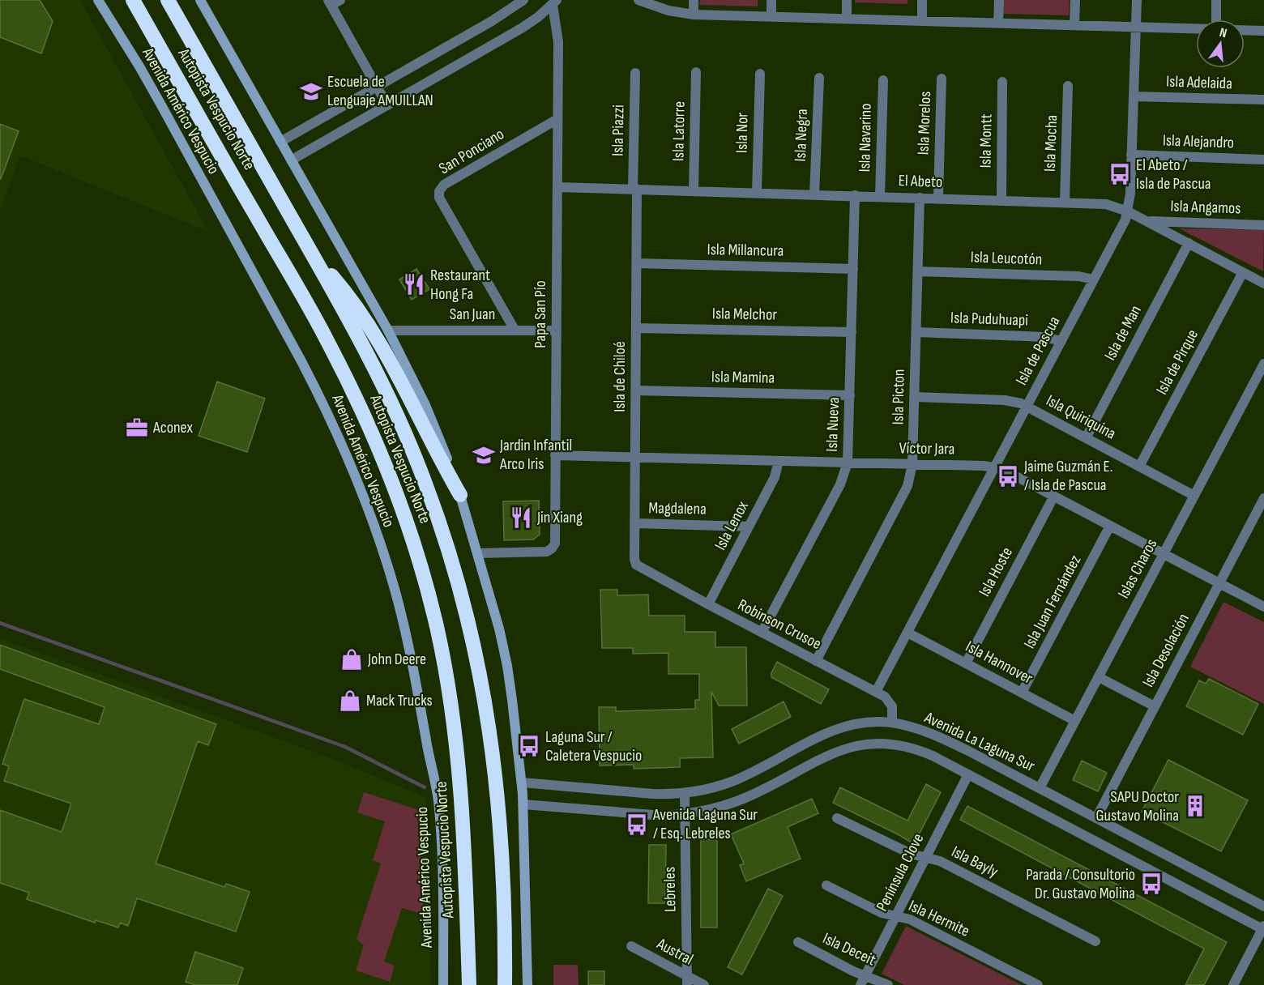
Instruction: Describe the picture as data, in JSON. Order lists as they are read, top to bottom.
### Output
{
  "streets": {
    "highway": ["Autopista Vespucio Norte"],
    "main road": ["Avenida Américo Vespucio"],
    "street": [
      "Isla Adelaida",
      "Isla Morelos",
      "Isla Piazzi",
      "Isla Latorre",
      "Isla Nor",
      "Isla Negra",
      "Isla Navarino",
      "Isla Montt",
      "Isla Alejandro",
      "Isla Mocha",
      "San Ponciano",
      "El Abeto",
      "Isla Angamos",
      "Isla Millancura",
      "Isla Leucotón",
      "San Juan",
      "Papa San Pío",
      "Isla Melchor",
      "Isla Puduhuapi",
      "Isla de Man",
      "Isla de Pascua",
      "Isla de Pirque",
      "Isla de Chiloé",
      "Isla Mamina",
      "Isla Picton",
      "Isla Quiriquina",
      "Isla Nueva",
      "Víctor Jara",
      "Magdalena",
      "Isla Lenox",
      "Islas Charos",
      "Isla Hoste",
      "Isla Juan Fernández",
      "Robinson Crusoe",
      "Isla Desolación",
      "Isla Hannover",
      "Avenida La Laguna Sur",
      "Isla Bayly",
      "Península Clove",
      "Lebreles",
      "Isla Hermite",
      "Isla Deceit",
      "Austral"
    ]
  },
  "crossings": [
    ["Isla Adelaida", "Isla de Pascua"],
    ["Isla Morelos", "El Abeto"],
    ["Isla Piazzi", "El Abeto"],
    ["Isla Piazzi", "Isla de Chiloé"],
    ["Isla Latorre", "El Abeto"],
    ["Isla Nor", "El Abeto"],
    ["Isla Negra", "El Abeto"],
    ["Isla Navarino", "El Abeto"],
    ["Isla Montt", "El Abeto"],
    ["Isla Alejandro", "Isla de Pascua"],
    ["Isla Mocha", "El Abeto"],
    ["San Ponciano", "San Juan"],
    ["San Ponciano", "Papa San Pío"],
    ["El Abeto", "Isla Angamos"],
    ["El Abeto", "Papa San Pío"],
    ["El Abeto", "Isla de Man"],
    ["El Abeto", "Isla de Pascua"],
    ["El Abeto", "Isla de Pirque"],
    ["El Abeto", "Isla de Chiloé"],
    ["El Abeto", "Isla Picton"],
    ["El Abeto", "Isla Nueva"],
    ["Isla Millancura", "Isla de Chiloé"],
    ["Isla Millancura", "Isla Nueva"],
    ["Isla Leucotón", "Isla de Pascua"],
    ["Isla Leucotón", "Isla Picton"],
    ["San Juan", "Papa San Pío"],
    ["Papa San Pío", "Víctor Jara"],
    ["Isla Melchor", "Isla de Chiloé"],
    ["Isla Melchor", "Isla Nueva"],
    ["Isla Puduhuapi", "Isla de Pascua"],
    ["Isla Puduhuapi", "Isla Picton"],
    ["Isla de Man", "Isla Quiriquina"],
    ["Isla de Pascua", "Isla Quiriquina"],
    ["Isla de Pascua", "Víctor Jara"],
    ["Isla de Pascua", "Robinson Crusoe"],
    ["Isla de Pascua", "Isla Hannover"],
    ["Isla de Pirque", "Isla Quiriquina"],
    ["Isla de Chiloé", "Isla Mamina"],
    ["Isla de Chiloé", "Víctor Jara"],
    ["Isla de Chiloé", "Magdalena"],
    ["Isla de Chiloé", "Robinson Crusoe"],
    ["Isla Mamina", "Isla Nueva"],
    ["Isla Picton", "Isla Quiriquina"],
    ["Isla Picton", "Víctor Jara"],
    ["Isla Picton", "Robinson Crusoe"],
    ["Isla Quiriquina", "Islas Charos"],
    ["Isla Nueva", "Víctor Jara"],
    ["Isla Nueva", "Robinson Crusoe"],
    ["Víctor Jara", "Isla Lenox"],
    ["Víctor Jara", "Islas Charos"],
    ["Víctor Jara", "Isla Hoste"],
    ["Víctor Jara", "Isla Juan Fernández"],
    ["Víctor Jara", "Isla Desolación"],
    ["Magdalena", "Isla Lenox"],
    ["Isla Lenox", "Robinson Crusoe"],
    ["Islas Charos", "Isla Hannover"],
    ["Islas Charos", "Avenida La Laguna Sur"],
    ["Isla Hoste", "Isla Hannover"],
    ["Isla Juan Fernández", "Isla Hannover"],
    ["Robinson Crusoe", "Avenida La Laguna Sur"],
    ["Isla Desolación", "Avenida La Laguna Sur"],
    ["Avenida La Laguna Sur", "Península Clove"],
    ["Avenida La Laguna Sur", "Lebreles"],
    ["Isla Bayly", "Península Clove"],
    ["Península Clove", "Isla Hermite"],
    ["Península Clove", "Isla Deceit"],
    ["Lebreles", "Austral"]
  ],
  "places": {
    "school or university": ["Escuela de Lenguaje AMUILLAN", "Jardin Infantil Arco Iris"],
    "bus stop": [
      "El Abeto / Isla de Pascua",
      "Jaime Guzmán E. / Isla de Pascua",
      "Laguna Sur / Caletera Vespucio",
      "Avenida Laguna Sur / Esq. Lebreles",
      "Parada / Consultorio Dr. Gustavo Molina"
    ],
    "restaurant": ["Restaurant Hong Fa", "Jin Xiang"],
    "office": ["Aconex"],
    "shop": ["John Deere", "Mack Trucks"],
    "building": ["SAPU Doctor Gustavo Molina"]
  },
  "north": "top"
}
